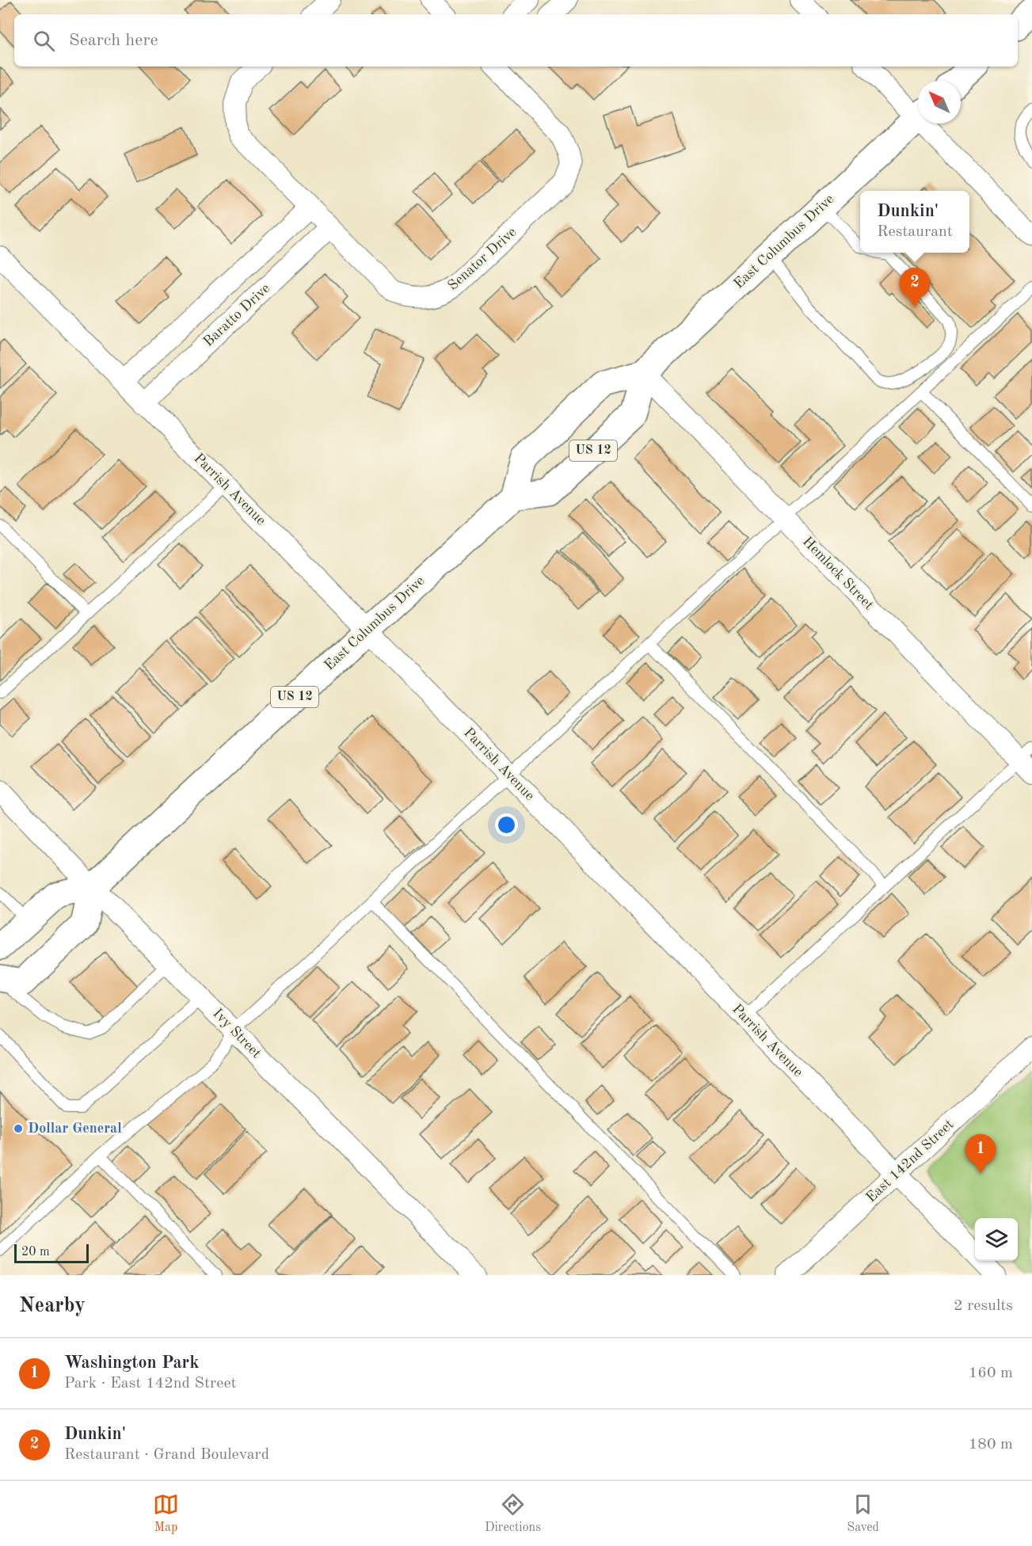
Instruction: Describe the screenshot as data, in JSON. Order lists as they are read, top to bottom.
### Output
{
  "streets": {
    "main road": ["East Columbus Drive", "US 12"],
    "street": [
      "Senator Drive",
      "Baratto Drive",
      "Parrish Avenue",
      "Hemlock Street",
      "Ivy Street",
      "East 142nd Street"
    ]
  },
  "crossings": [
    ["East Columbus Drive", "US 12"],
    ["East Columbus Drive", "Parrish Avenue"],
    ["East Columbus Drive", "Hemlock Street"],
    ["East Columbus Drive", "Ivy Street"],
    ["Senator Drive", "Baratto Drive"],
    ["Baratto Drive", "Parrish Avenue"],
    ["US 12", "Hemlock Street"],
    ["Parrish Avenue", "East 142nd Street"]
  ],
  "places": ["Dollar General"],
  "scale_bar": "20 m",
  "north": "top left",
  "page": {
    "search": "Search here",
    "popup": ["Dunkin'", "Restaurant"],
    "pins": ["2", "1"],
    "scale": "20 m",
    "heading": ["Nearby", "2 results"],
    "list": [
      {
        "mark": "1",
        "name": "Washington Park",
        "note": "Park · East 142nd Street",
        "value": "160 m"
      },
      {
        "mark": "2",
        "name": "Dunkin'",
        "note": "Restaurant · Grand Boulevard",
        "value": "180 m"
      }
    ],
    "nav": ["Map", "Directions", "Saved"]
  }
}
